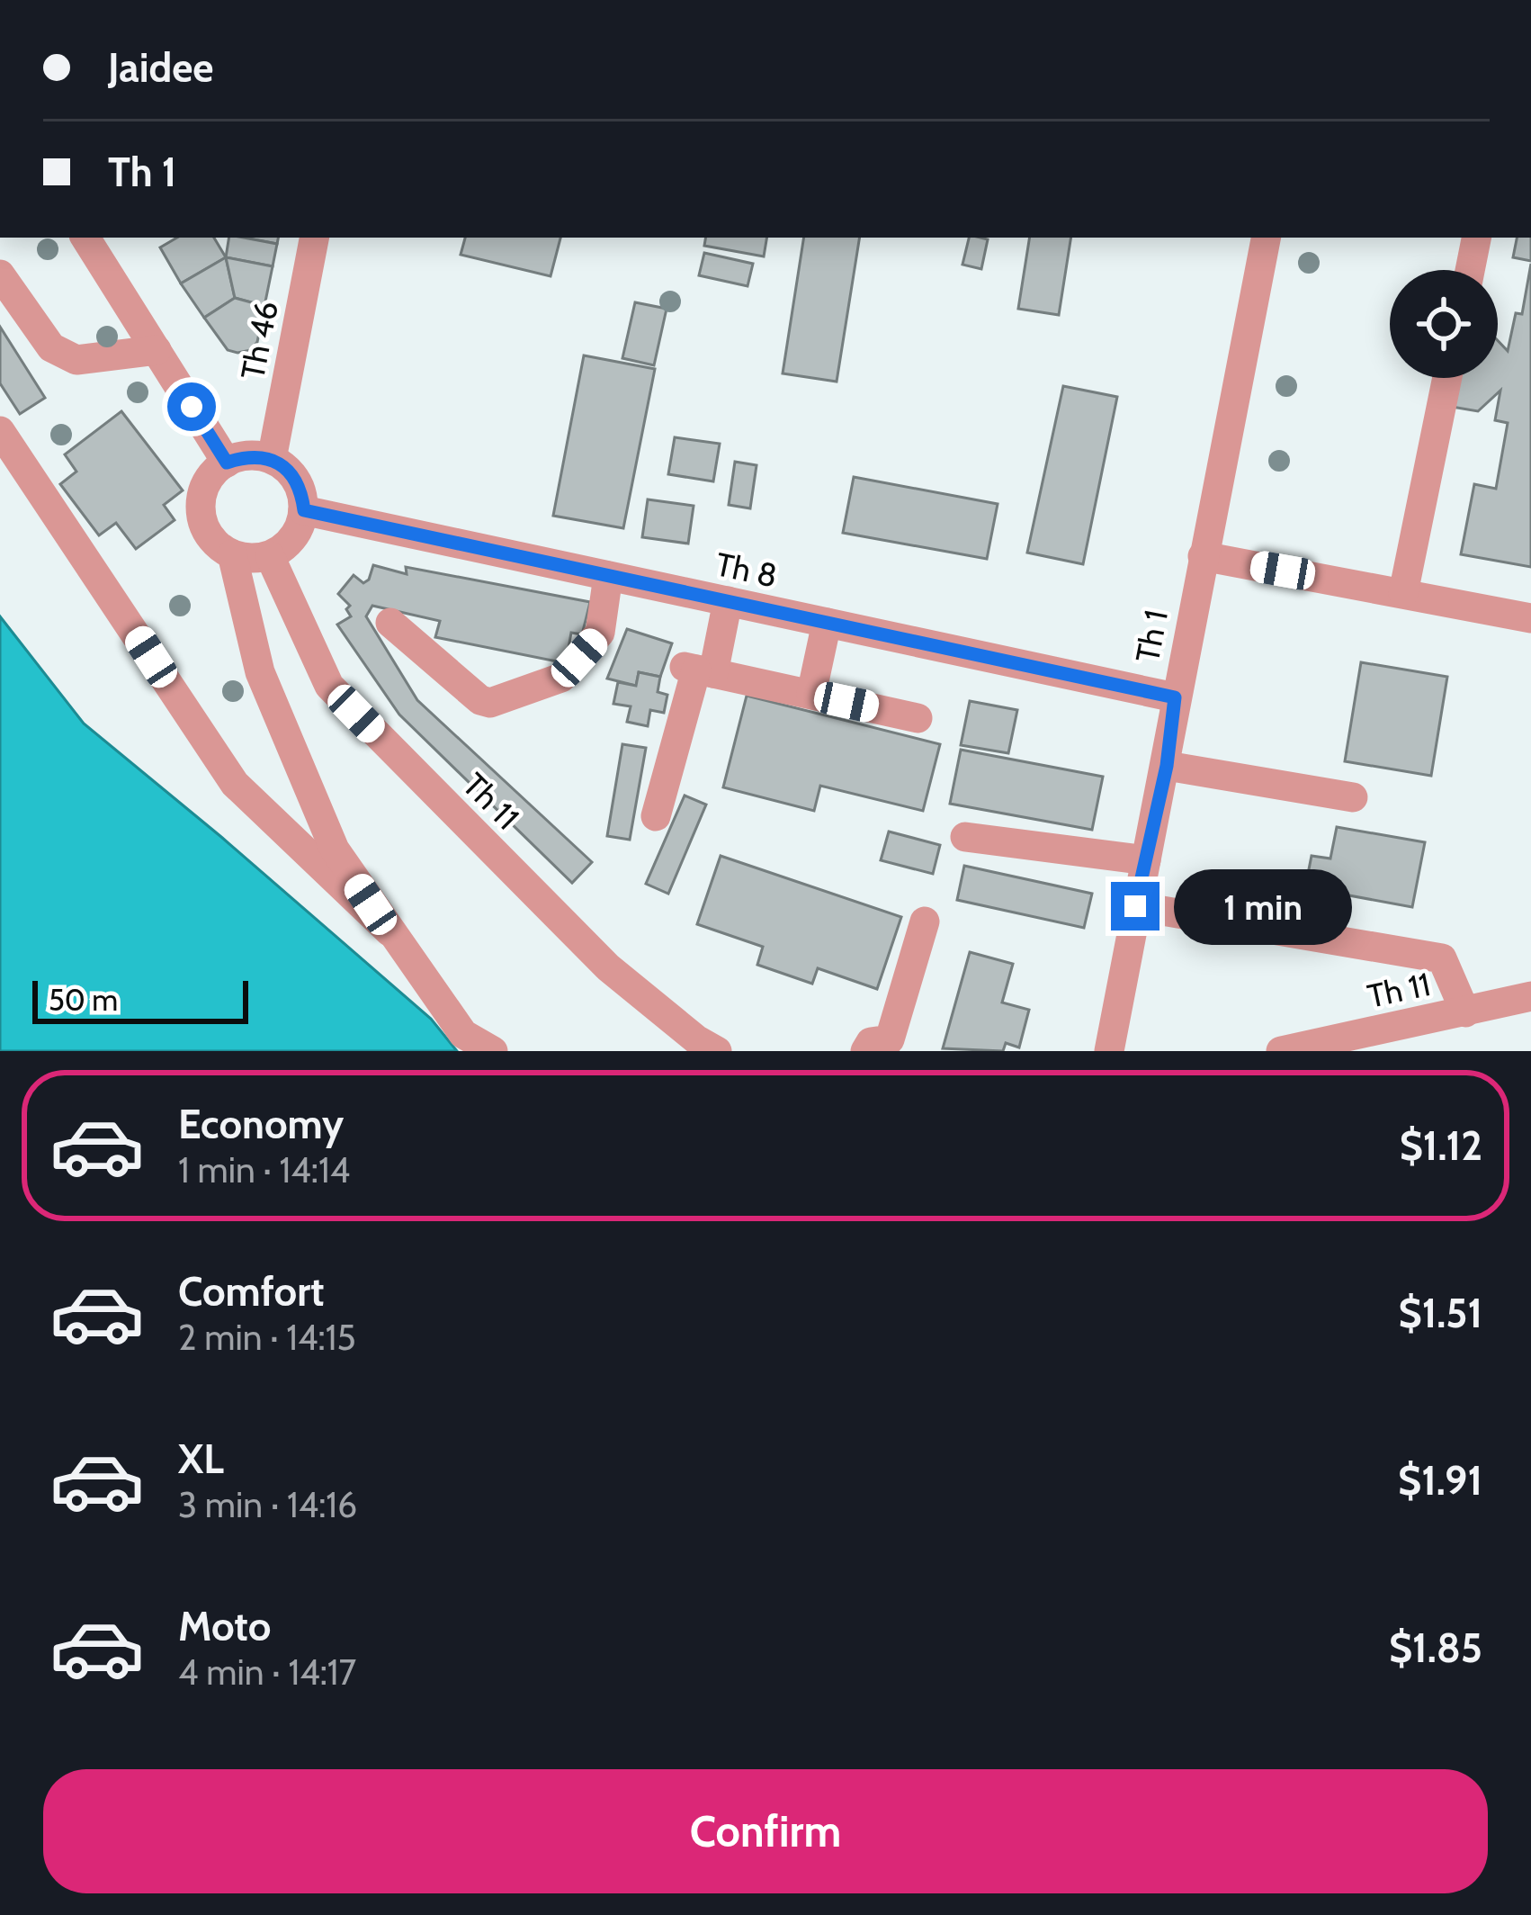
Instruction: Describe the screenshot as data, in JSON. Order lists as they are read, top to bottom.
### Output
{
  "streets": {
    "street": [
      "Th 46",
      "Th 8",
      "Th 1",
      "Th 11"
    ]
  },
  "crossings": [
    ["Th 46", "Th 8"],
    ["Th 46", "Th 11"],
    ["Th 8", "Th 1"],
    ["Th 8", "Th 11"]
  ],
  "scale_bar": "50 m",
  "page": {
    "banner": ["Jaidee", "Th 1"],
    "bubble": "1 min",
    "scale": "50 m",
    "list": [
      {
        "name": "Economy",
        "note": "1 min · 14:14",
        "value": "$1.12"
      },
      {
        "name": "Comfort",
        "note": "2 min · 14:15",
        "value": "$1.51"
      },
      {
        "name": "XL",
        "note": "3 min · 14:16",
        "value": "$1.91"
      },
      {
        "name": "Moto",
        "note": "4 min · 14:17",
        "value": "$1.85"
      }
    ],
    "buttons": "Confirm"
  }
}
